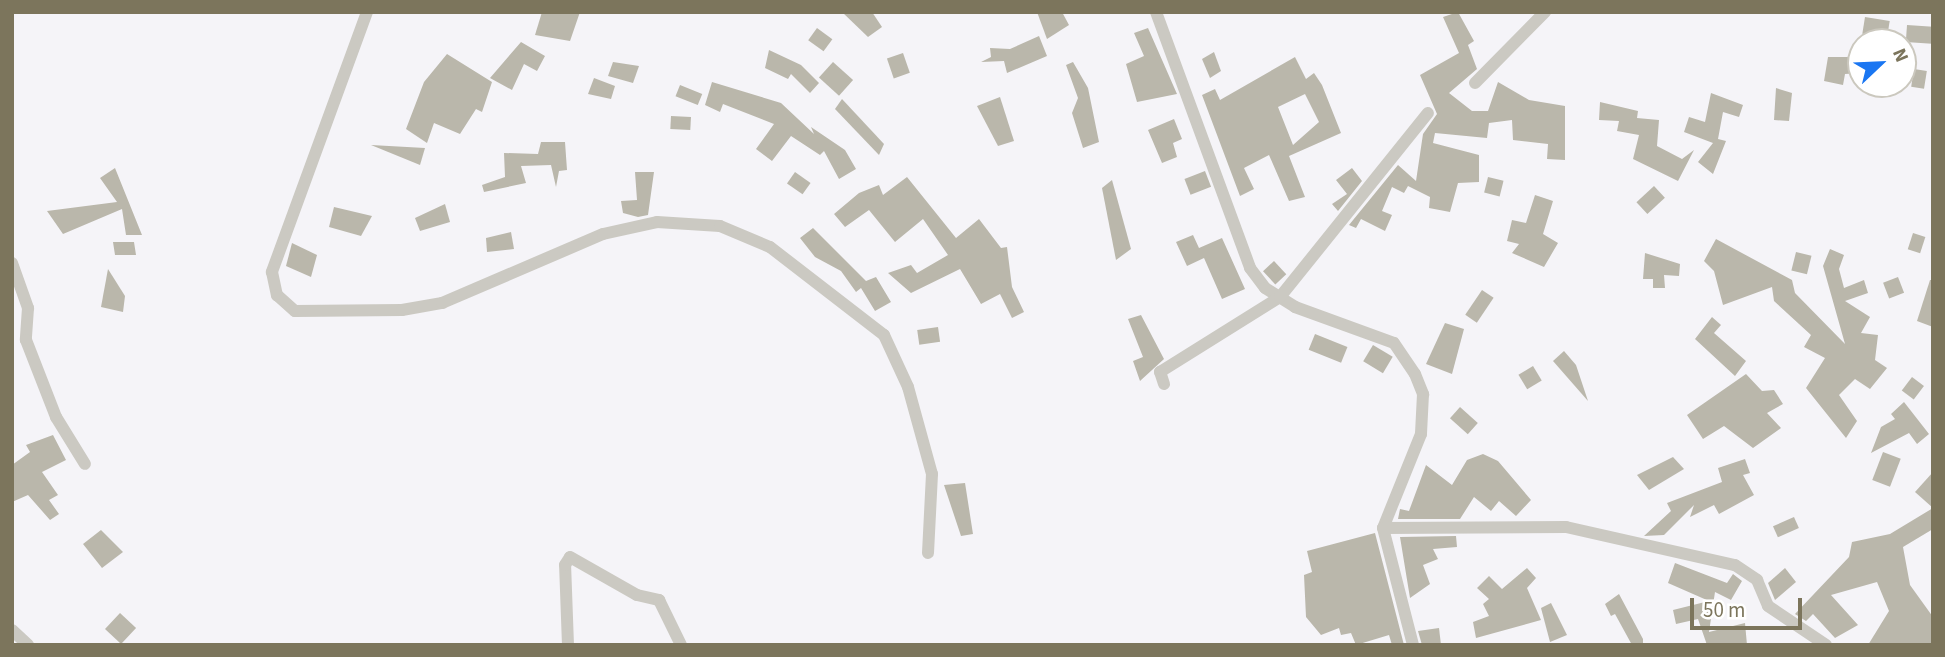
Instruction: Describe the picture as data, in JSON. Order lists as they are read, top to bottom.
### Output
{
  "scale_bar": "50 m",
  "north": "top right"
}
